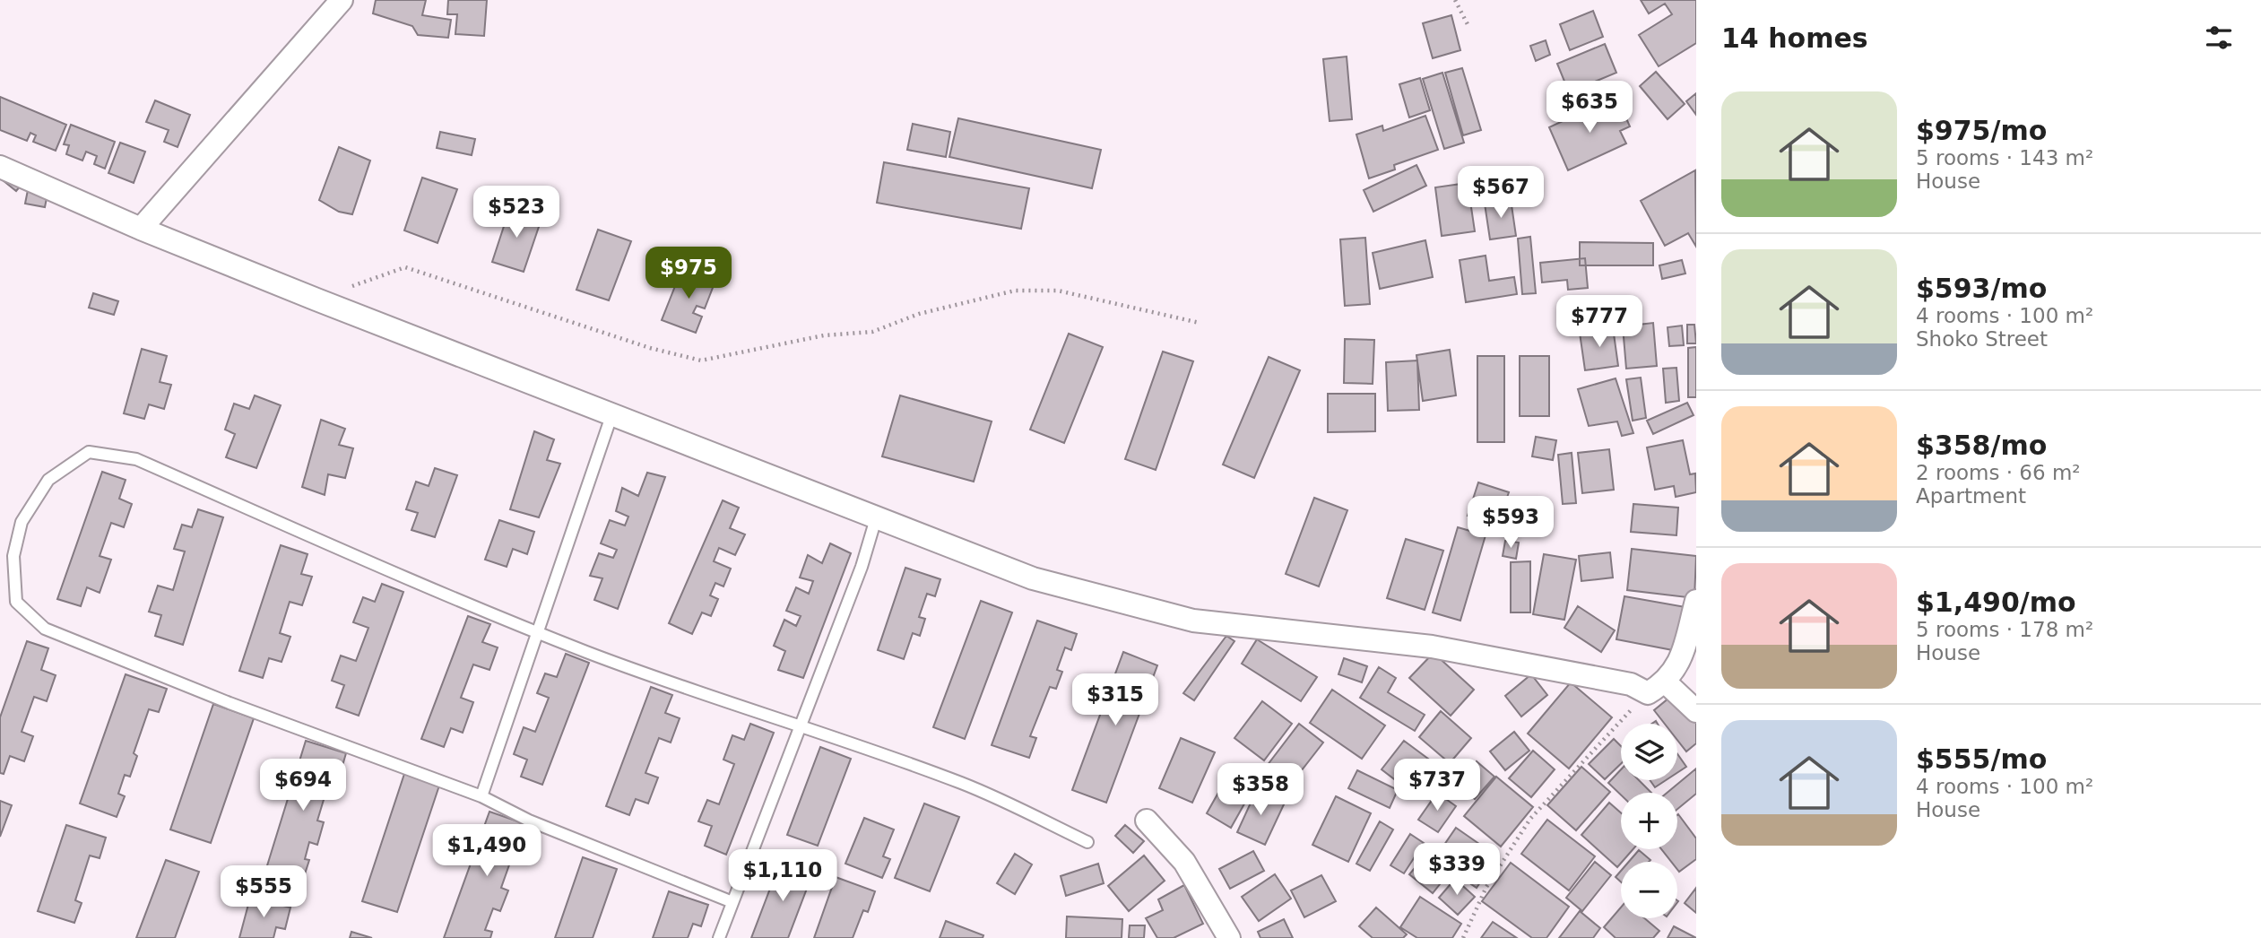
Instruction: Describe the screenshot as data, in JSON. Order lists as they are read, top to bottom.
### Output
{
  "page": {
    "heading": "14 homes",
    "list": [
      {
        "name": "$975/mo",
        "note": "5 rooms · 143 m² · House"
      },
      {
        "name": "$593/mo",
        "note": "4 rooms · 100 m² · Shoko Street"
      },
      {
        "name": "$358/mo",
        "note": "2 rooms · 66 m² · Apartment"
      },
      {
        "name": "$1,490/mo",
        "note": "5 rooms · 178 m² · House"
      },
      {
        "name": "$555/mo",
        "note": "4 rooms · 100 m² · House"
      }
    ],
    "price": [
      "$635",
      "$567",
      "$523",
      "$975",
      "$777",
      "$593",
      "$315",
      "$694",
      "$737",
      "$358",
      "$1,490",
      "$339",
      "$1,110",
      "$555"
    ],
    "map_buttons": ["+", "−"]
  }
}
